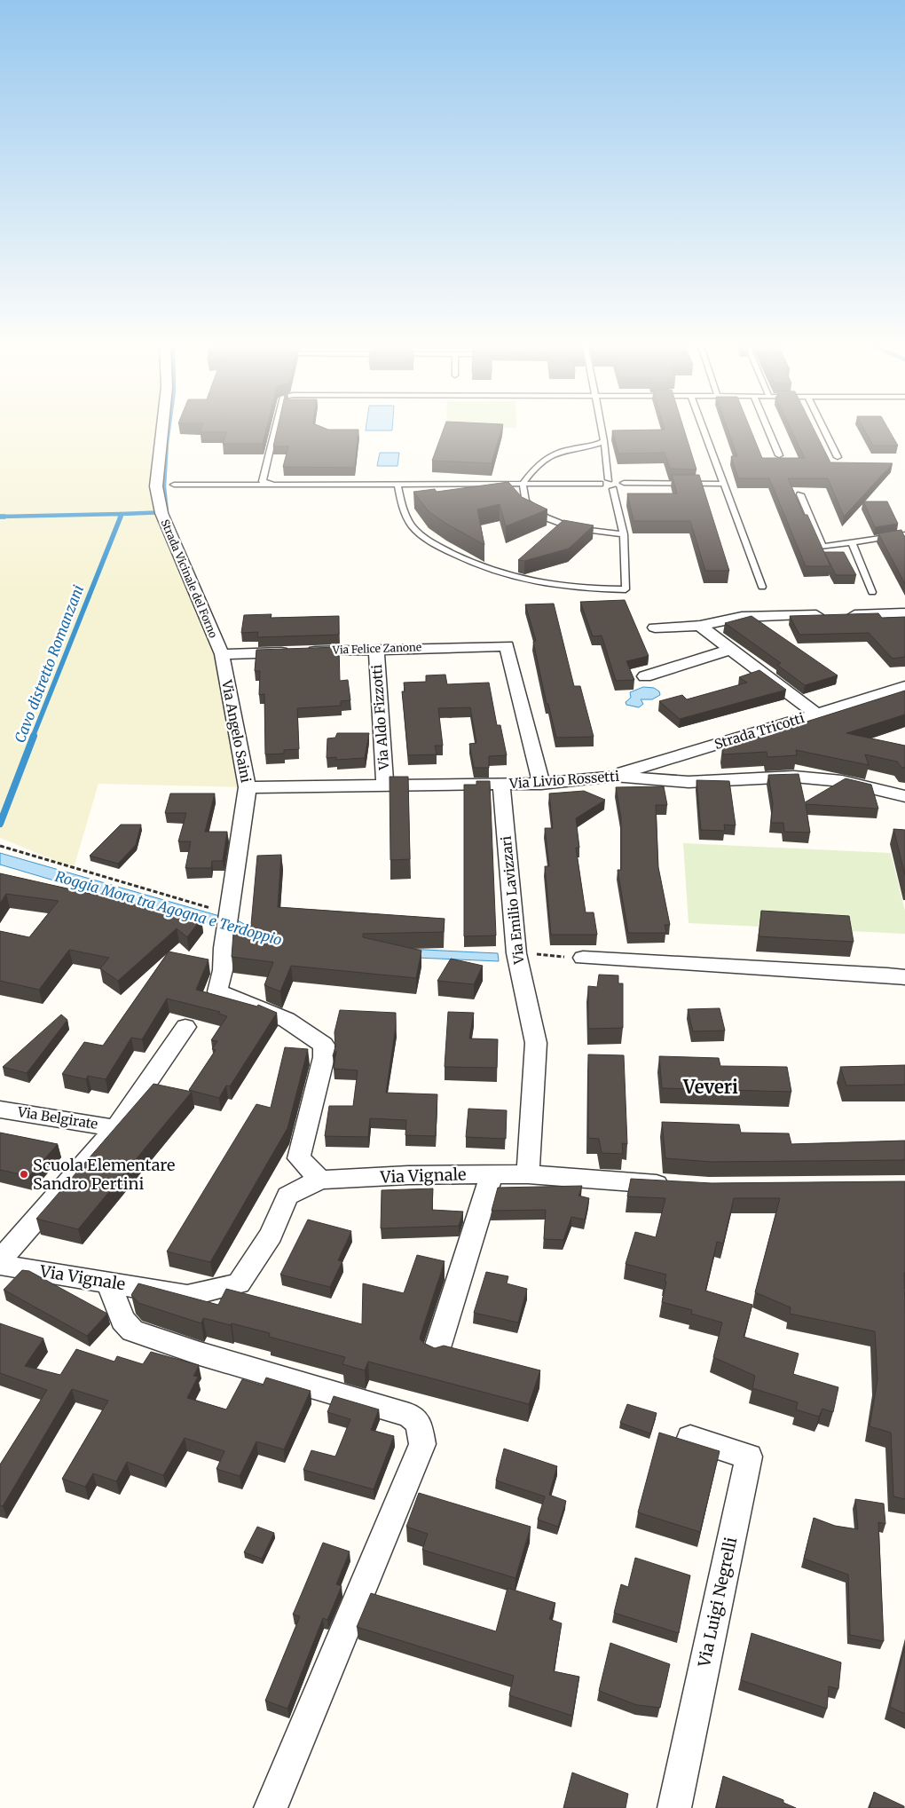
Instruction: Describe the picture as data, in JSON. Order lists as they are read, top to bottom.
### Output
{
  "streets": {
    "street": [
      "Strada Vicinale del Forno",
      "Via Felice Zanone",
      "Via Aldo Fizzotti",
      "Via Angelo Saini",
      "Strada Tricotti",
      "Via Livio Rossetti",
      "Via Emilio Lavizzari",
      "Via Belgirate",
      "Via Vignale",
      "Via Luigi Negrelli"
    ]
  },
  "crossings": [
    ["Strada Vicinale del Forno", "Via Felice Zanone"],
    ["Strada Vicinale del Forno", "Via Angelo Saini"],
    ["Via Felice Zanone", "Via Aldo Fizzotti"],
    ["Via Felice Zanone", "Via Angelo Saini"],
    ["Via Felice Zanone", "Via Livio Rossetti"],
    ["Via Aldo Fizzotti", "Via Livio Rossetti"],
    ["Via Angelo Saini", "Via Livio Rossetti"],
    ["Via Angelo Saini", "Via Vignale"],
    ["Strada Tricotti", "Via Livio Rossetti"],
    ["Via Livio Rossetti", "Via Emilio Lavizzari"],
    ["Via Emilio Lavizzari", "Via Vignale"]
  ],
  "districts": ["Veveri"],
  "water": ["Cavo distretto Romanzani", "Roggia Mora tra Agogna e Terdoppio"],
  "places": ["Scuola Elementare Sandro Pertini"]
}
